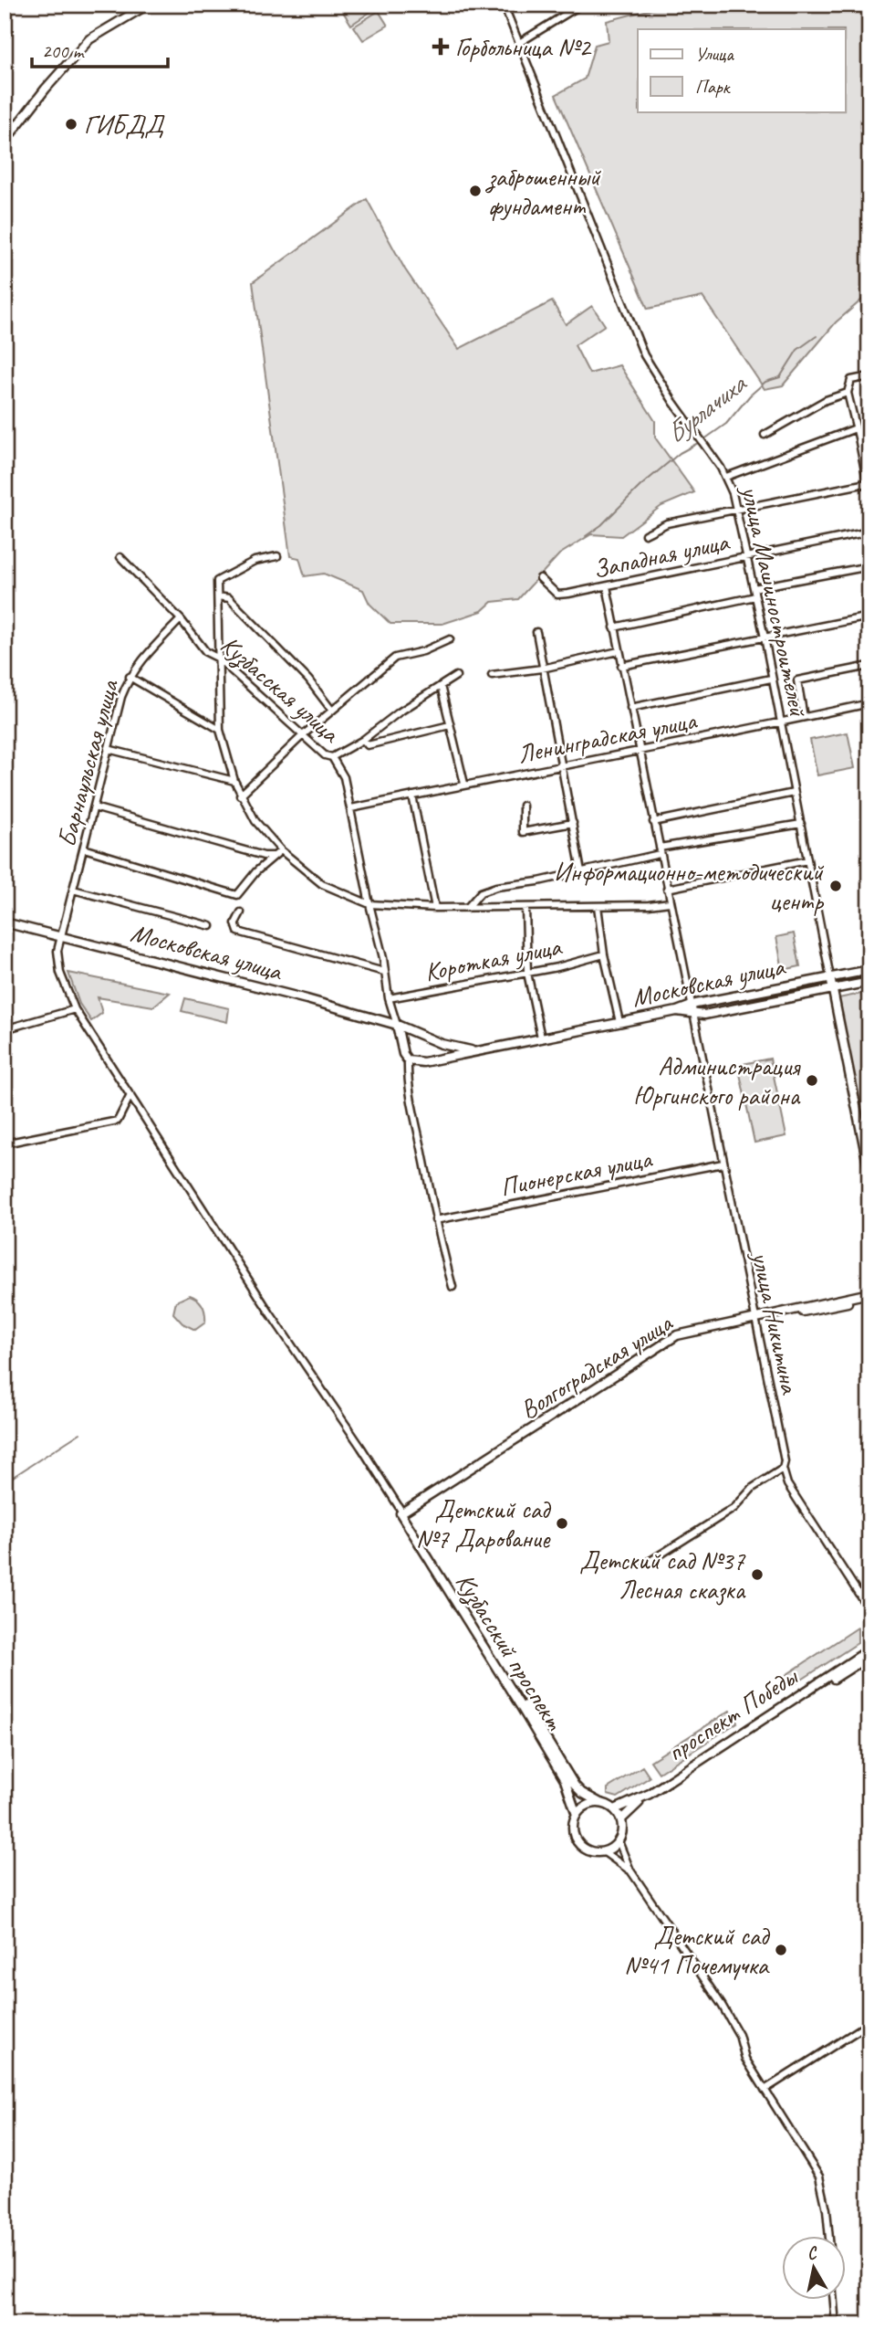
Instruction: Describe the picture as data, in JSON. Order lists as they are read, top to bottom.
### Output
{
  "streets": {
    "main road": [
      "улица Машиностроителей",
      "Московская улица",
      "Волгоградская улица",
      "Кузбасский проспект",
      "проспект Победы"
    ],
    "street": [
      "Западная улица",
      "Кузбасская улица",
      "Ленинградская улица",
      "Барнаульская улица",
      "Короткая улица",
      "Пионерская улица",
      "улица Никитина"
    ]
  },
  "crossings": [
    ["Западная улица", "улица Машиностроителей"],
    ["улица Машиностроителей", "Ленинградская улица"],
    ["улица Машиностроителей", "Московская улица"],
    ["Кузбасская улица", "Ленинградская улица"],
    ["Кузбасская улица", "Барнаульская улица"],
    ["Кузбасская улица", "Московская улица"],
    ["Кузбасская улица", "Короткая улица"],
    ["Барнаульская улица", "Московская улица"],
    ["Барнаульская улица", "Волгоградская улица"],
    ["Барнаульская улица", "Кузбасский проспект"],
    ["Московская улица", "улица Никитина"],
    ["Пионерская улица", "улица Никитина"],
    ["улица Никитина", "Волгоградская улица"],
    ["Волгоградская улица", "Кузбасский проспект"],
    ["Кузбасский проспект", "проспект Победы"]
  ],
  "water": ["Бурлачиха"],
  "places": {
    "health": ["Горбольница №2"],
    "other": [
      "ГИБДД",
      "заброшенный фундамент",
      "Информационно-методический центр",
      "Администрация Юргинского района",
      "Детский сад №7 Дарование",
      "Детский сад №37 Лесная сказка",
      "Детский сад №41 Почемучка"
    ]
  },
  "legend": ["Улица", "Парк"],
  "scale_bar": "200 m",
  "north": "top"
}
